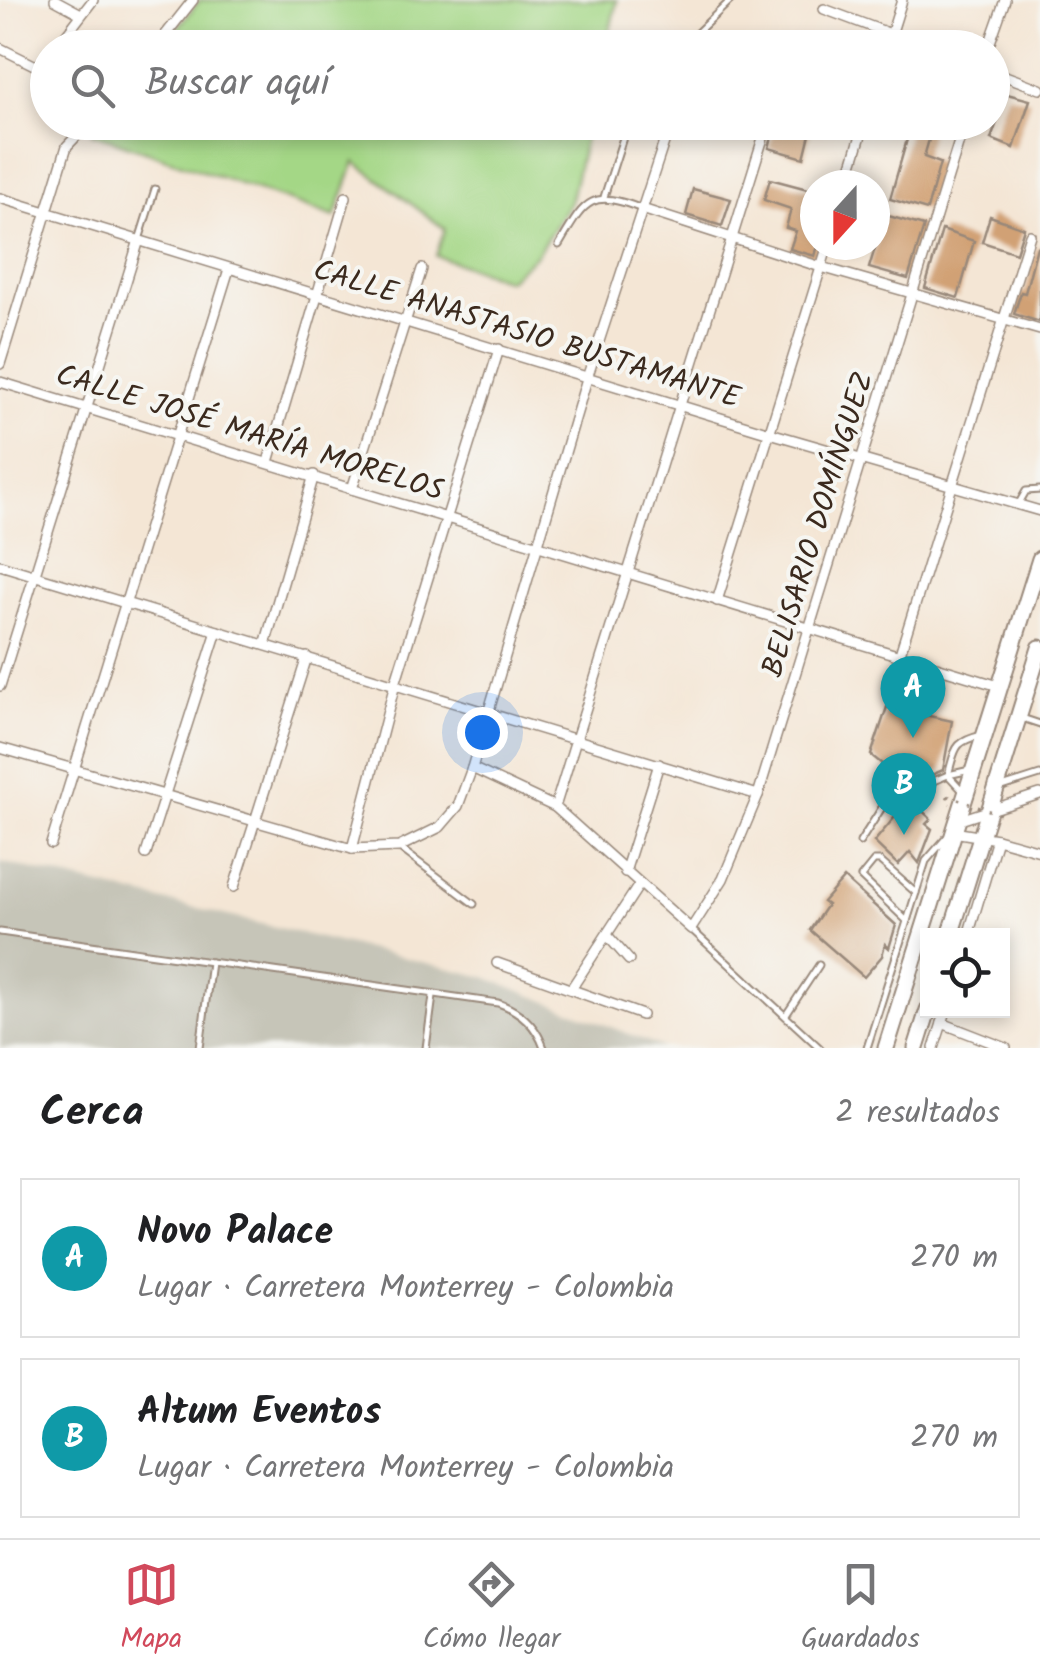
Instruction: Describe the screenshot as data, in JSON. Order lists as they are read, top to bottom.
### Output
{
  "streets": {
    "street": ["CALLE ANASTASIO BUSTAMANTE", "CALLE JOSÉ MARÍA MORELOS", "BELISARIO DOMÍNGUEZ"]
  },
  "crossings": [
    ["CALLE ANASTASIO BUSTAMANTE", "BELISARIO DOMÍNGUEZ"],
    ["CALLE JOSÉ MARÍA MORELOS", "BELISARIO DOMÍNGUEZ"]
  ],
  "north": "bottom",
  "page": {
    "search": "Buscar aquí",
    "pins": ["A", "B"],
    "heading": ["Cerca", "2 resultados"],
    "list": [
      {
        "mark": "A",
        "name": "Novo Palace",
        "note": "Lugar · Carretera Monterrey - Colombia",
        "value": "270 m"
      },
      {
        "mark": "B",
        "name": "Altum Eventos",
        "note": "Lugar · Carretera Monterrey - Colombia",
        "value": "270 m"
      }
    ],
    "nav": ["Mapa", "Cómo llegar", "Guardados"]
  }
}
